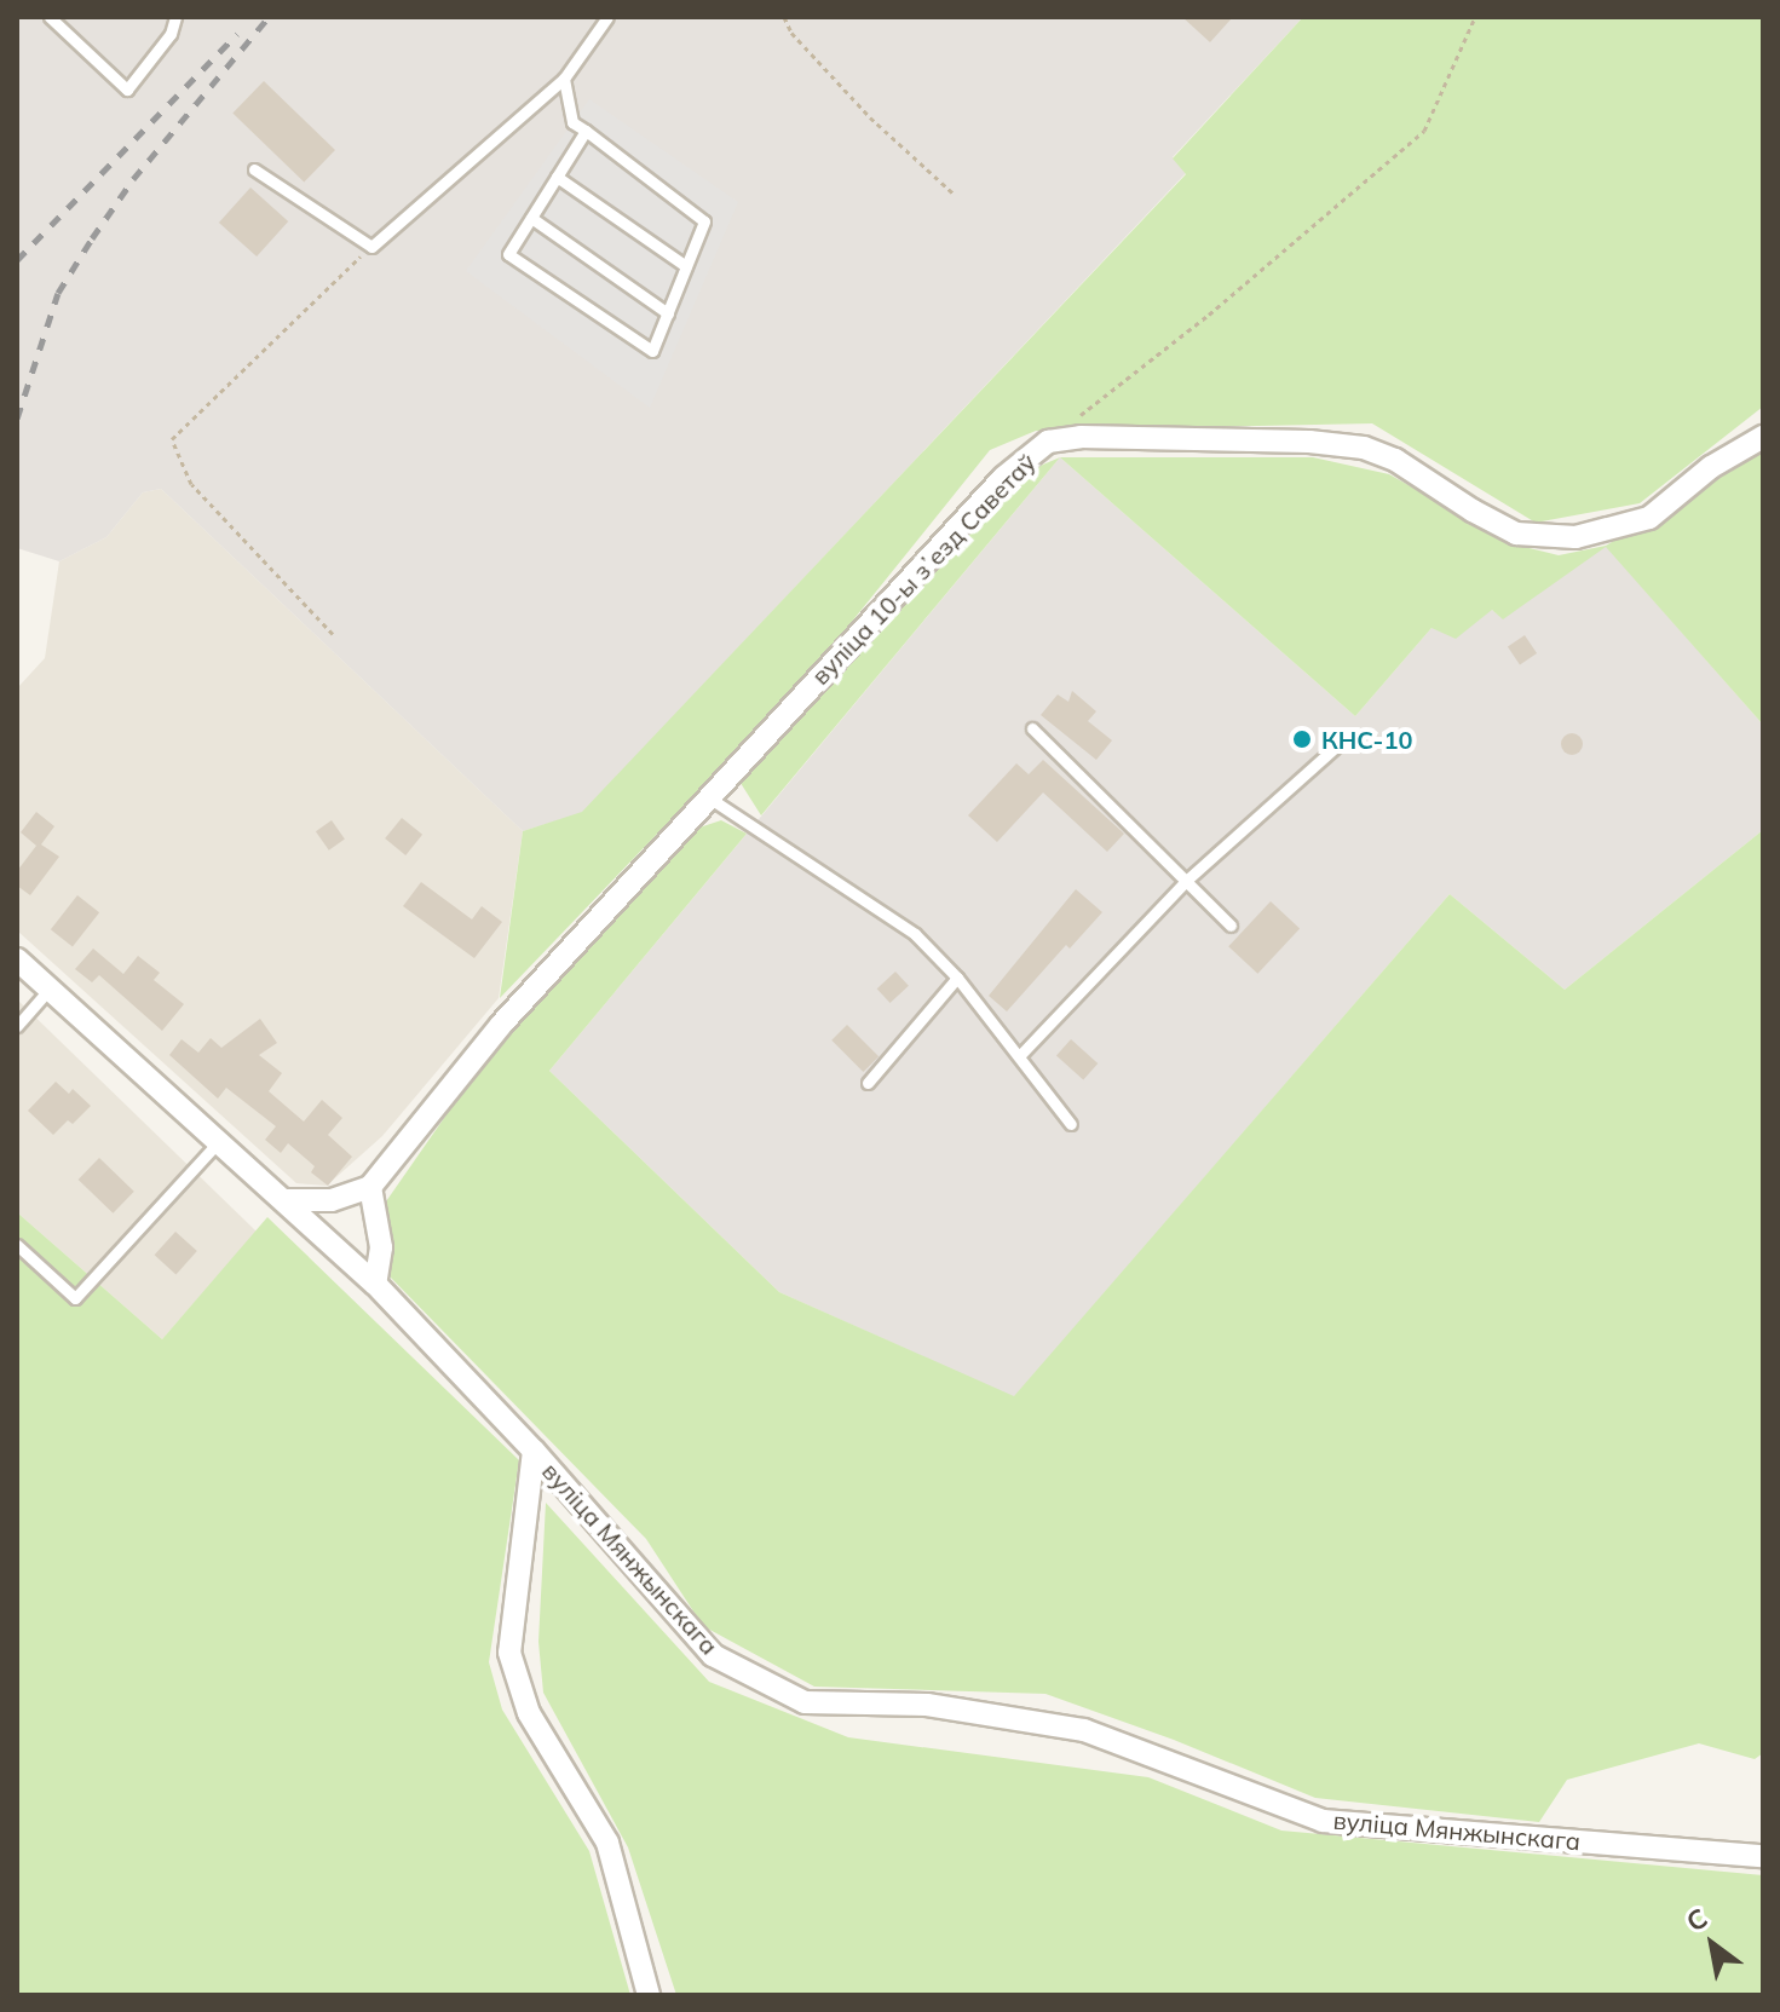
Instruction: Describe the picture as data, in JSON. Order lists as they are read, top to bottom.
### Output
{
  "streets": {
    "street": ["вуліца 10-ы зʼезд Саветаў", "вуліца Мянжынскага"]
  },
  "places": ["КНС-10"],
  "north": "top left"
}
